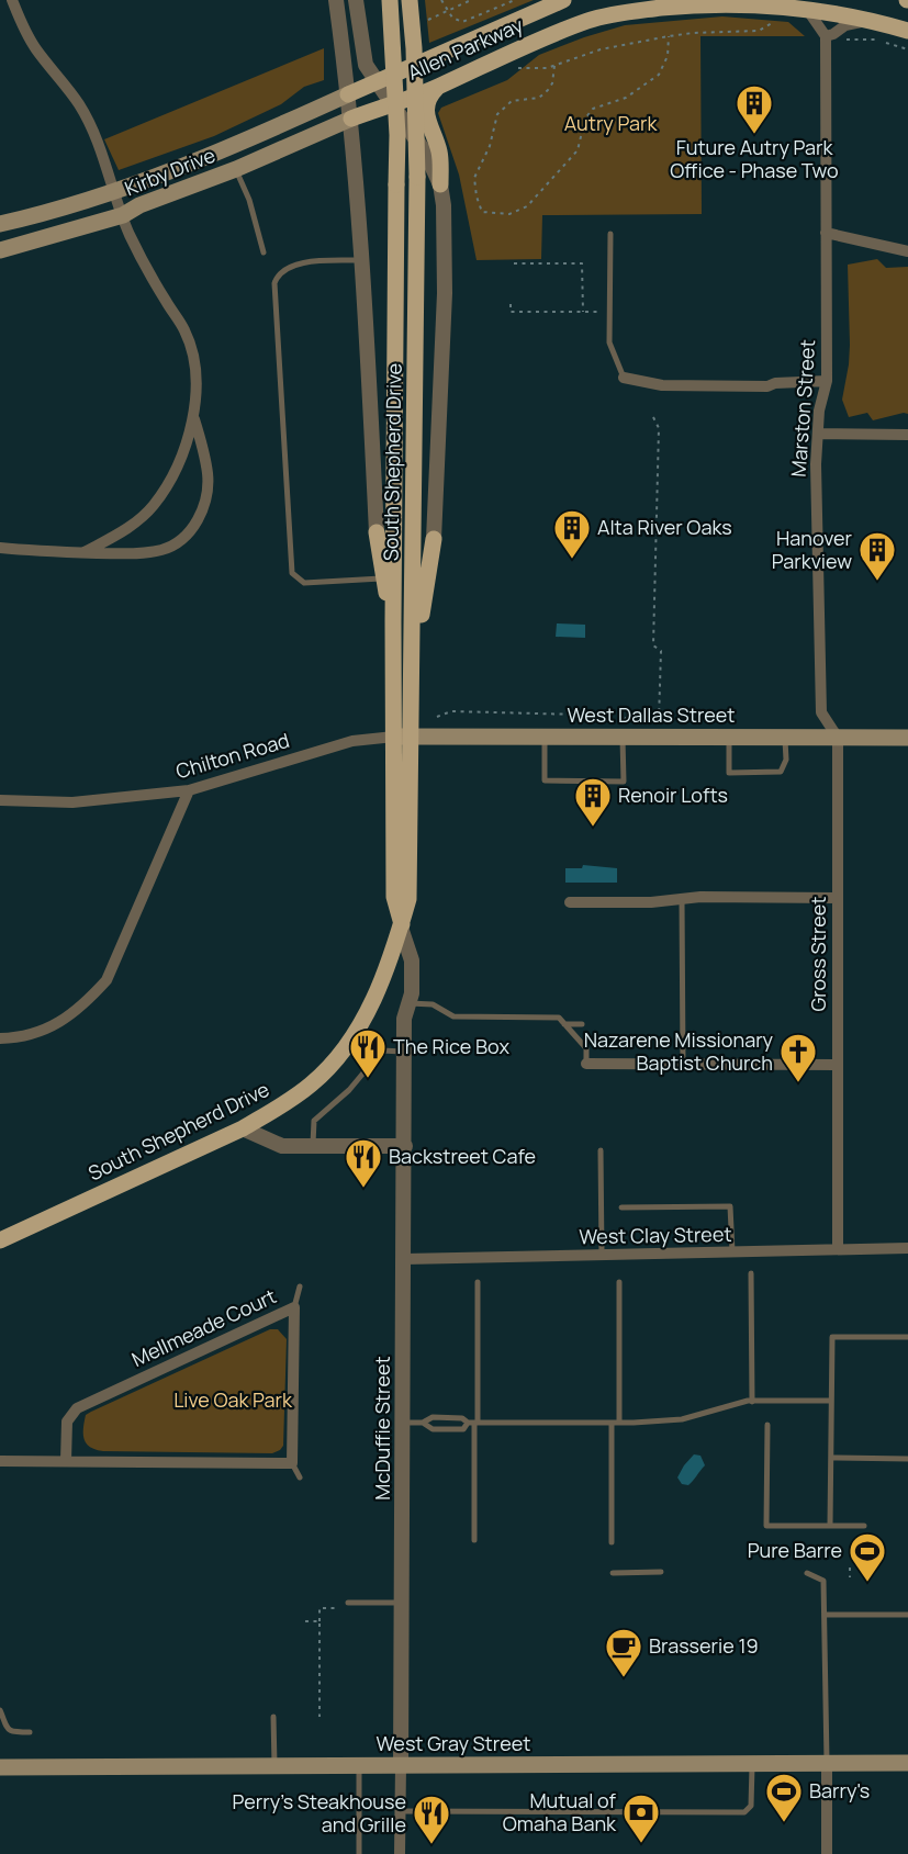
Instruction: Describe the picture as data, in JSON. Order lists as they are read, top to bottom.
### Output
{
  "streets": {
    "main road": [
      "Allen Parkway",
      "Kirby Drive",
      "South Shepherd Drive",
      "West Dallas Street",
      "West Gray Street"
    ],
    "street": [
      "Marston Street",
      "Chilton Road",
      "Gross Street",
      "West Clay Street",
      "Mellmeade Court",
      "McDuffie Street"
    ]
  },
  "crossings": [
    ["Allen Parkway", "Kirby Drive"],
    ["Marston Street", "West Dallas Street"],
    ["Marston Street", "Gross Street"],
    ["South Shepherd Drive", "West Dallas Street"],
    ["South Shepherd Drive", "Chilton Road"],
    ["South Shepherd Drive", "McDuffie Street"],
    ["West Dallas Street", "Chilton Road"],
    ["West Dallas Street", "Gross Street"],
    ["Gross Street", "West Clay Street"],
    ["West Clay Street", "McDuffie Street"],
    ["McDuffie Street", "West Gray Street"]
  ],
  "parks": ["Autry Park", "Live Oak Park"],
  "places": {
    "building": [
      "Future Autry Park Office - Phase Two",
      "Alta River Oaks",
      "Hanover Parkview",
      "Renoir Lofts"
    ],
    "restaurant": ["The Rice Box", "Backstreet Cafe", "Perry's Steakhouse and Grille"],
    "church": ["Nazarene Missionary Baptist Church"],
    "sports": ["Pure Barre", "Barry's"],
    "cafe": ["Brasserie 19"],
    "bank": ["Mutual of Omaha Bank"]
  }
}
